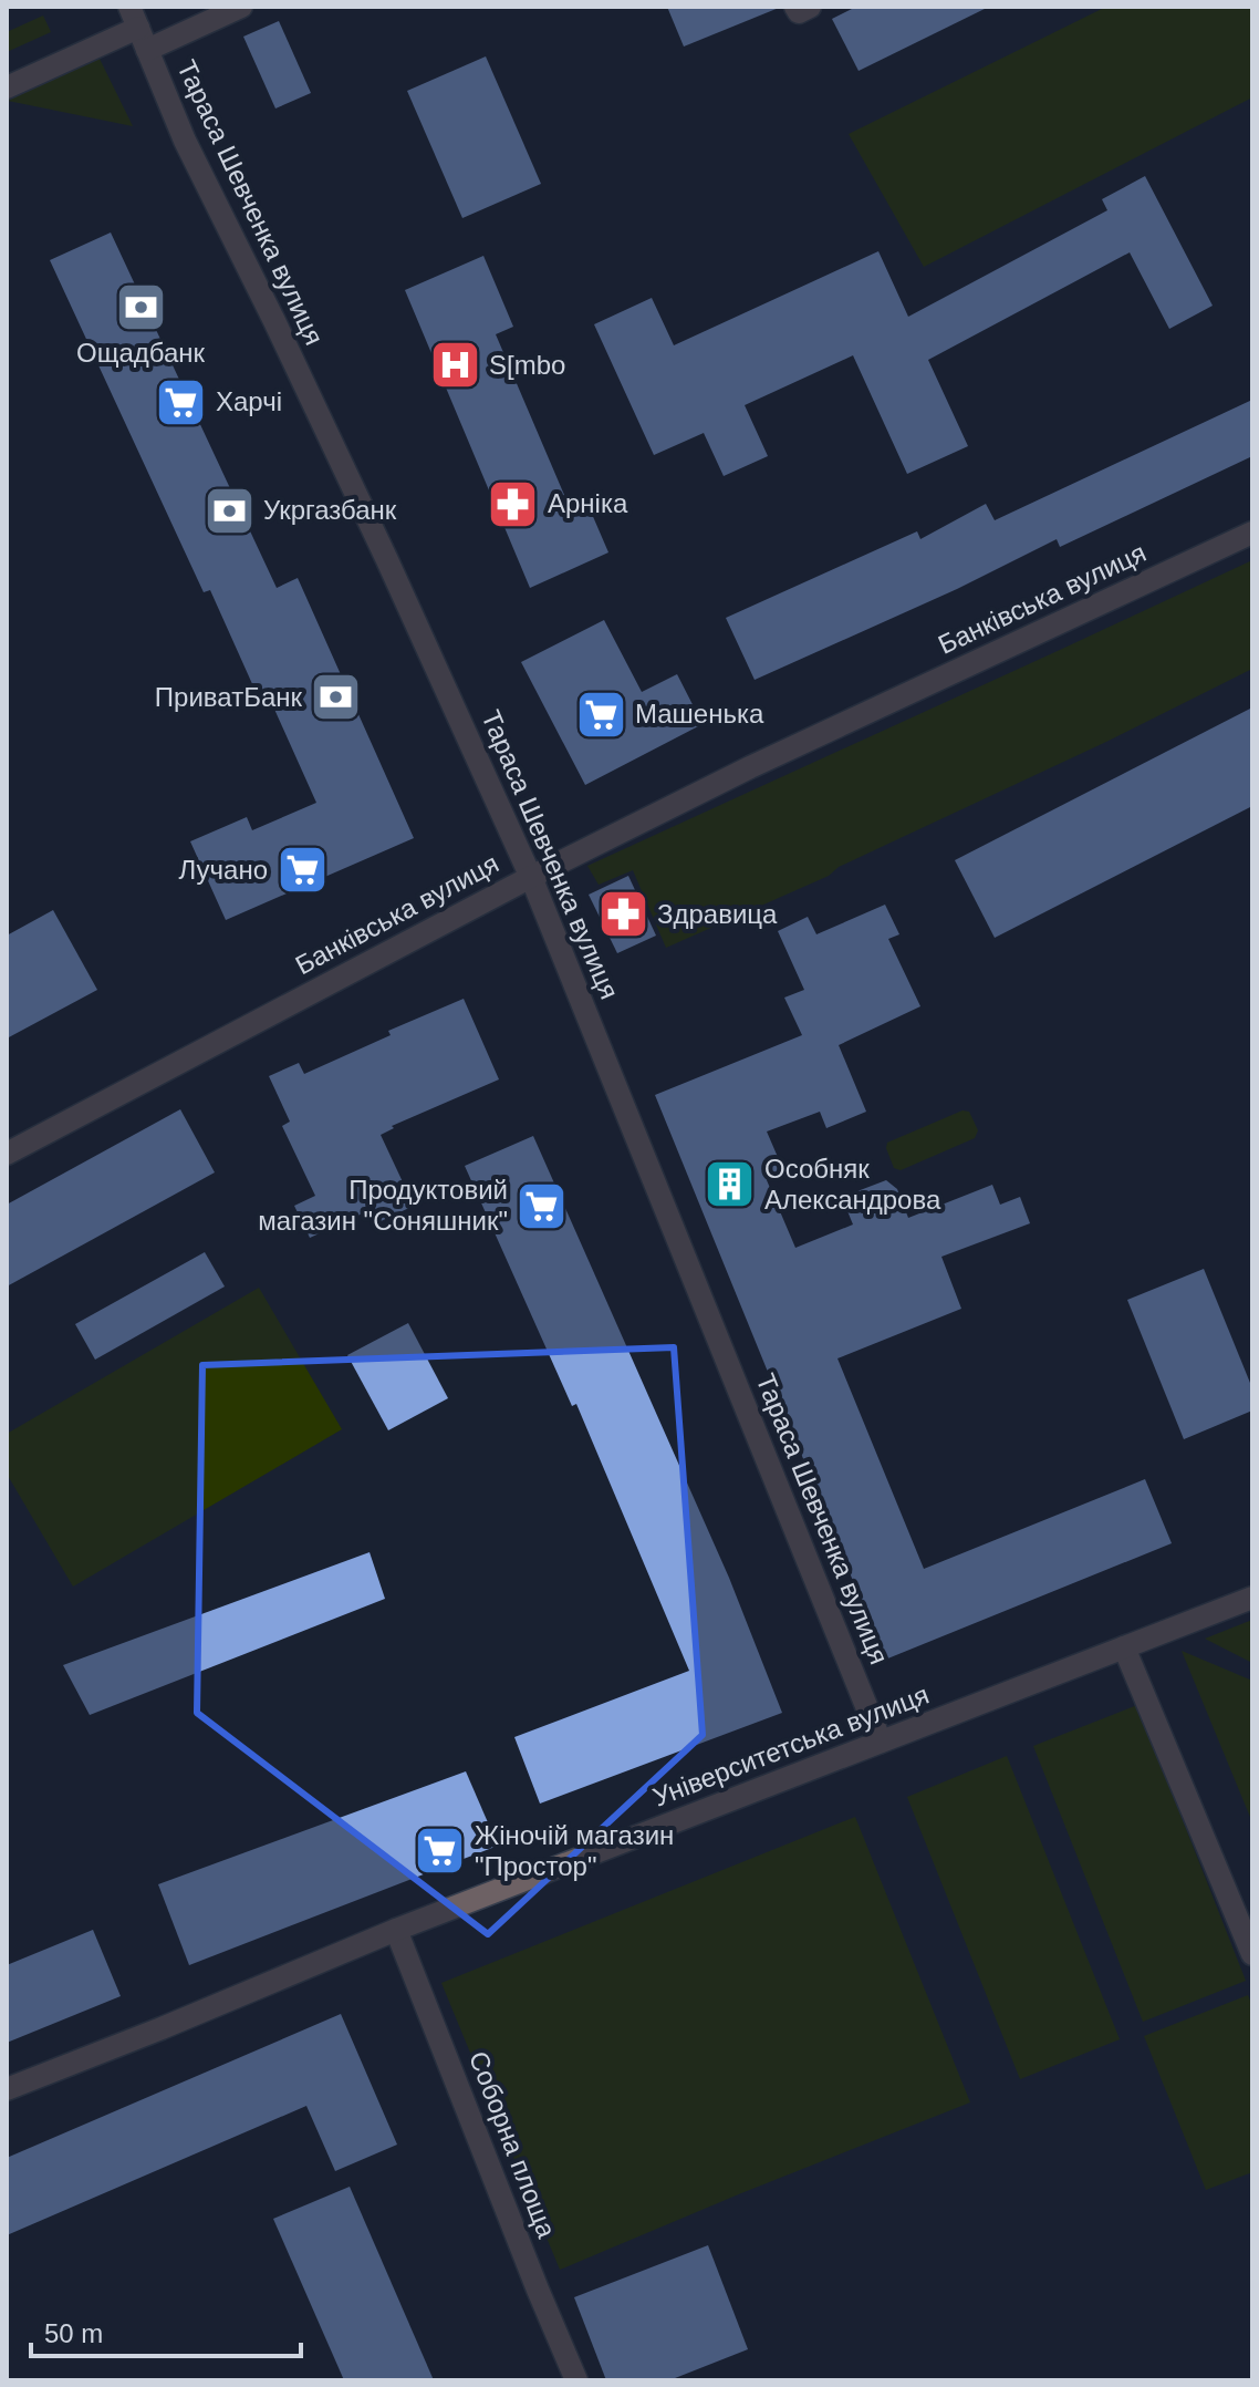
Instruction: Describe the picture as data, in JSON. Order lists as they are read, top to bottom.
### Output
{
  "streets": {
    "street": [
      "Тараса Шевченка вулиця",
      "Банківська вулиця",
      "Університетська вулиця",
      "Соборна площа"
    ]
  },
  "crossings": [
    ["Тараса Шевченка вулиця", "Банківська вулиця"],
    ["Тараса Шевченка вулиця", "Університетська вулиця"],
    ["Університетська вулиця", "Соборна площа"]
  ],
  "places": {
    "bank": ["Ощадбанк", "Укргазбанк", "ПриватБанк"],
    "hospital": ["S[mbo"],
    "supermarket": [
      "Харчі",
      "Машенька",
      "Лучано",
      "Продуктовий магазин \"Соняшник\"",
      "Жіночій магазин \"Простор\""
    ],
    "pharmacy": ["Арніка", "Здравица"],
    "building": ["Особняк Александрова"]
  },
  "scale_bar": "50 m"
}
